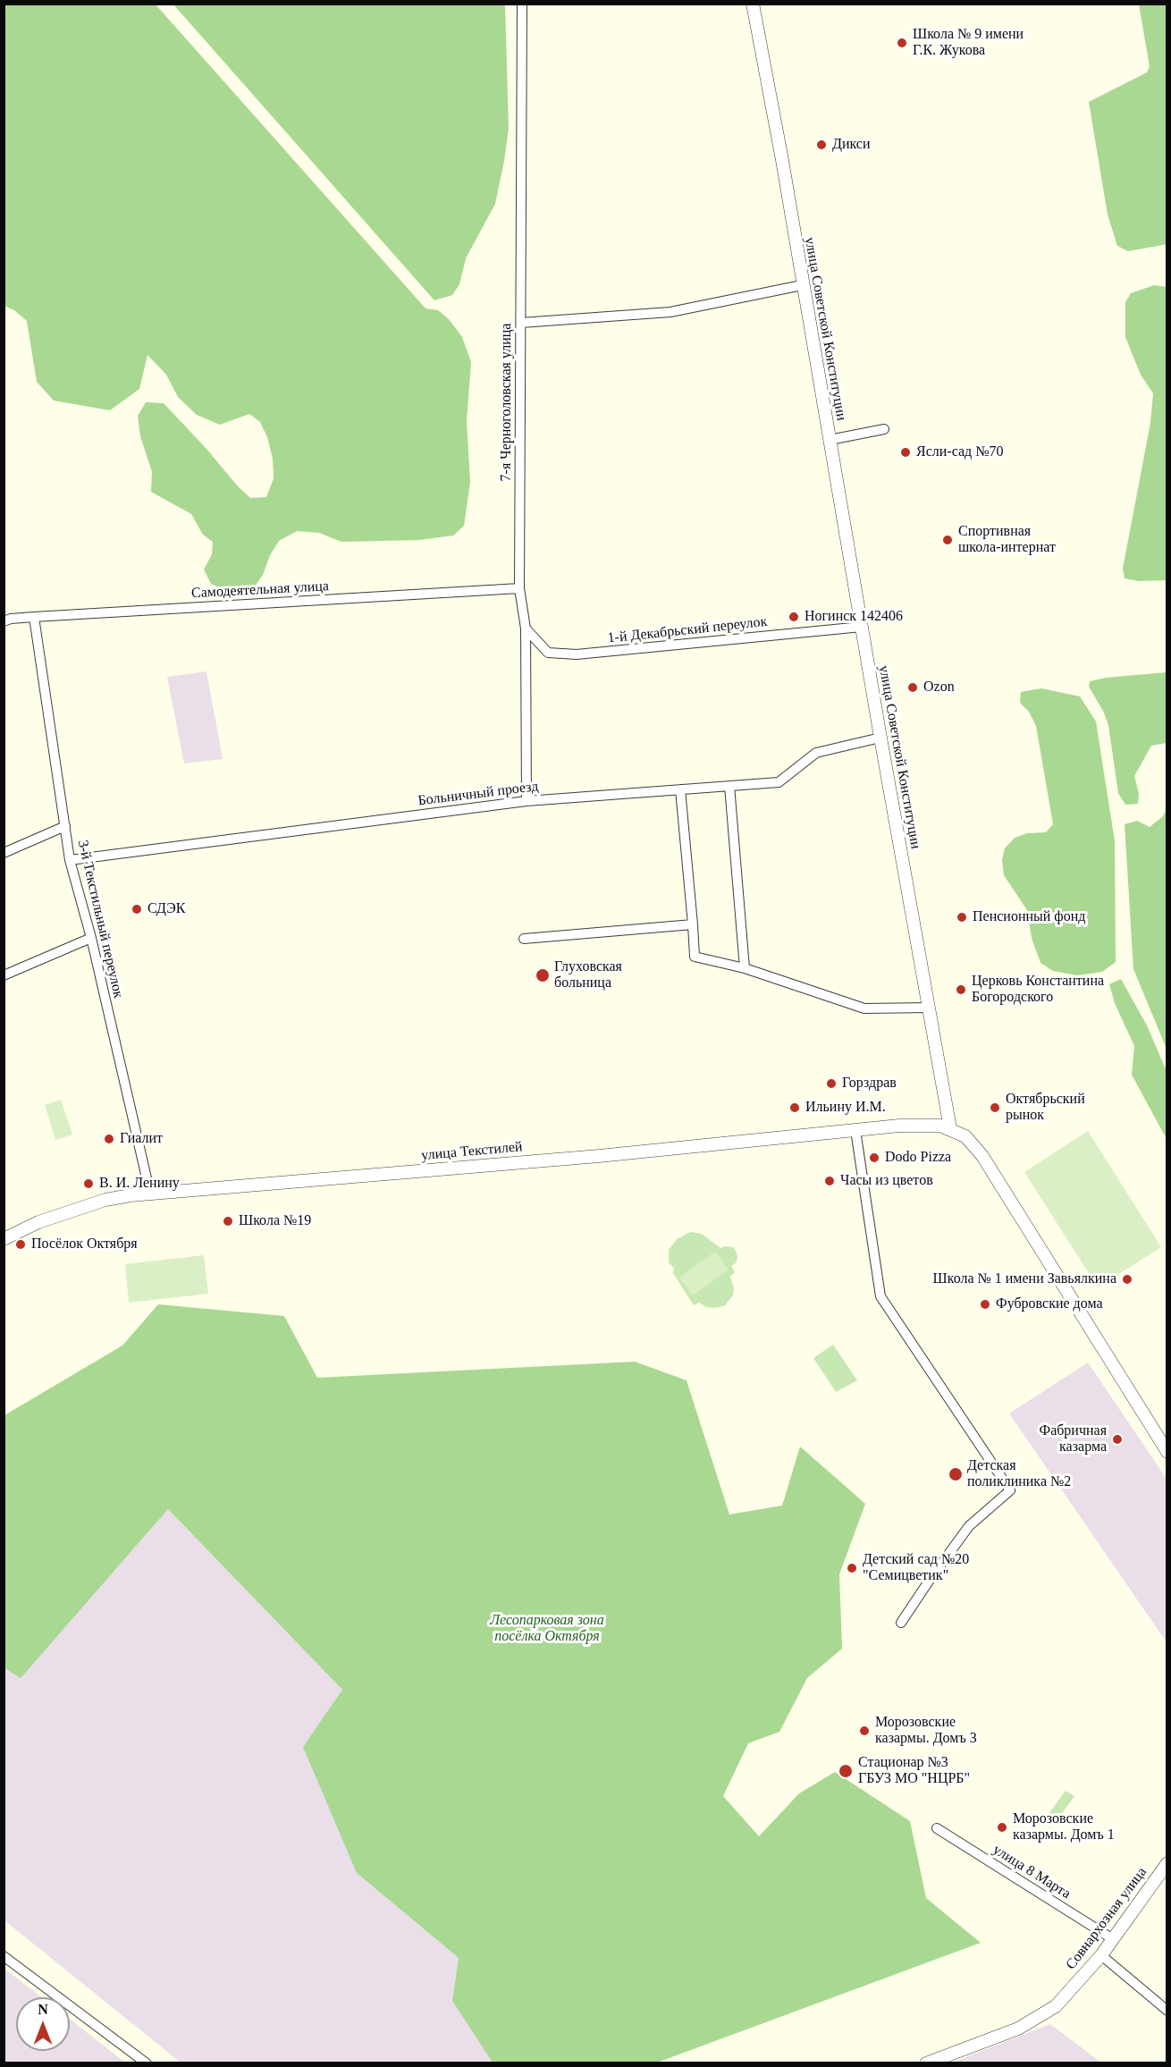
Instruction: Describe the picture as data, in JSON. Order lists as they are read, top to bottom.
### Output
{
  "streets": {
    "street": [
      "улица Советской Конституции",
      "7-я Черноголовская улица",
      "Самодеятельная улица",
      "1-й Декабрьский переулок",
      "Больничный проезд",
      "3-й Текстильный переулок",
      "улица Текстилей",
      "улица 8 Марта",
      "Совнархозная улица"
    ]
  },
  "crossings": [
    ["улица Советской Конституции", "1-й Декабрьский переулок"],
    ["улица Советской Конституции", "Больничный проезд"],
    ["улица Советской Конституции", "улица Текстилей"],
    ["7-я Черноголовская улица", "Самодеятельная улица"],
    ["7-я Черноголовская улица", "1-й Декабрьский переулок"],
    ["7-я Черноголовская улица", "Больничный проезд"],
    ["Самодеятельная улица", "3-й Текстильный переулок"],
    ["Больничный проезд", "3-й Текстильный переулок"],
    ["3-й Текстильный переулок", "улица Текстилей"],
    ["улица 8 Марта", "Совнархозная улица"]
  ],
  "parks": ["Лесопарковая зона посёлка Октября"],
  "places": [
    "Школа № 9 имени Г.К. Жукова",
    "Дикси",
    "Ясли-сад №70",
    "Спортивная школа-интернат",
    "Ногинск 142406",
    "Ozon",
    "СДЭК",
    "Пенсионный фонд",
    "Глуховская больница",
    "Церковь Константина Богородского",
    "Горздрав",
    "Ильину И.М.",
    "Октябрьский рынок",
    "Гиалит",
    "Dodo Pizza",
    "Часы из цветов",
    "В. И. Ленину",
    "Школа №19",
    "Посёлок Октября",
    "Школа № 1 имени Завьялкина",
    "Фубровские дома",
    "Фабричная казарма",
    "Детская поликлиника №2",
    "Детский сад №20 \"Семицветик\"",
    "Морозовские казармы. Домъ 3",
    "Стационар №3 ГБУЗ МО \"НЦРБ\"",
    "Морозовские казармы. Домъ 1"
  ],
  "north": "top"
}
